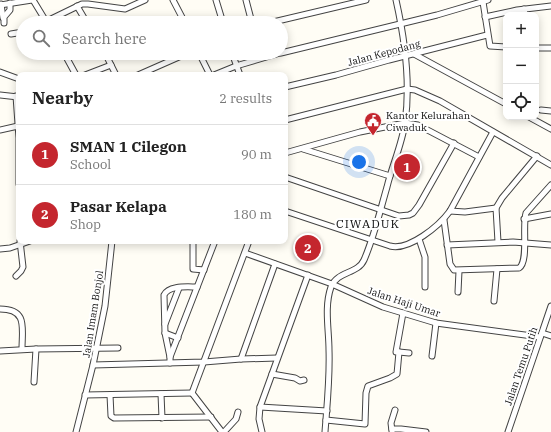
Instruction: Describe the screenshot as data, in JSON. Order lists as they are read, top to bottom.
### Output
{
  "streets": {
    "street": [
      "Jalan Kepodang",
      "Jalan Haji Umar",
      "Jalan Imam Bonjol",
      "Jalan Temu Putih"
    ]
  },
  "crossings": [
    ["Jalan Haji Umar", "Jalan Temu Putih"]
  ],
  "districts": ["CIWADUK"],
  "places": {
    "public building": ["Kantor Kelurahan Ciwaduk"]
  },
  "page": {
    "map_buttons": ["+", "−"],
    "search": "Search here",
    "heading": ["Nearby", "2 results"],
    "list": [
      {
        "mark": "1",
        "name": "SMAN 1 Cilegon",
        "note": "School",
        "value": "90 m"
      },
      {
        "mark": "2",
        "name": "Pasar Kelapa",
        "note": "Shop",
        "value": "180 m"
      }
    ],
    "pins": ["1", "2"]
  }
}
